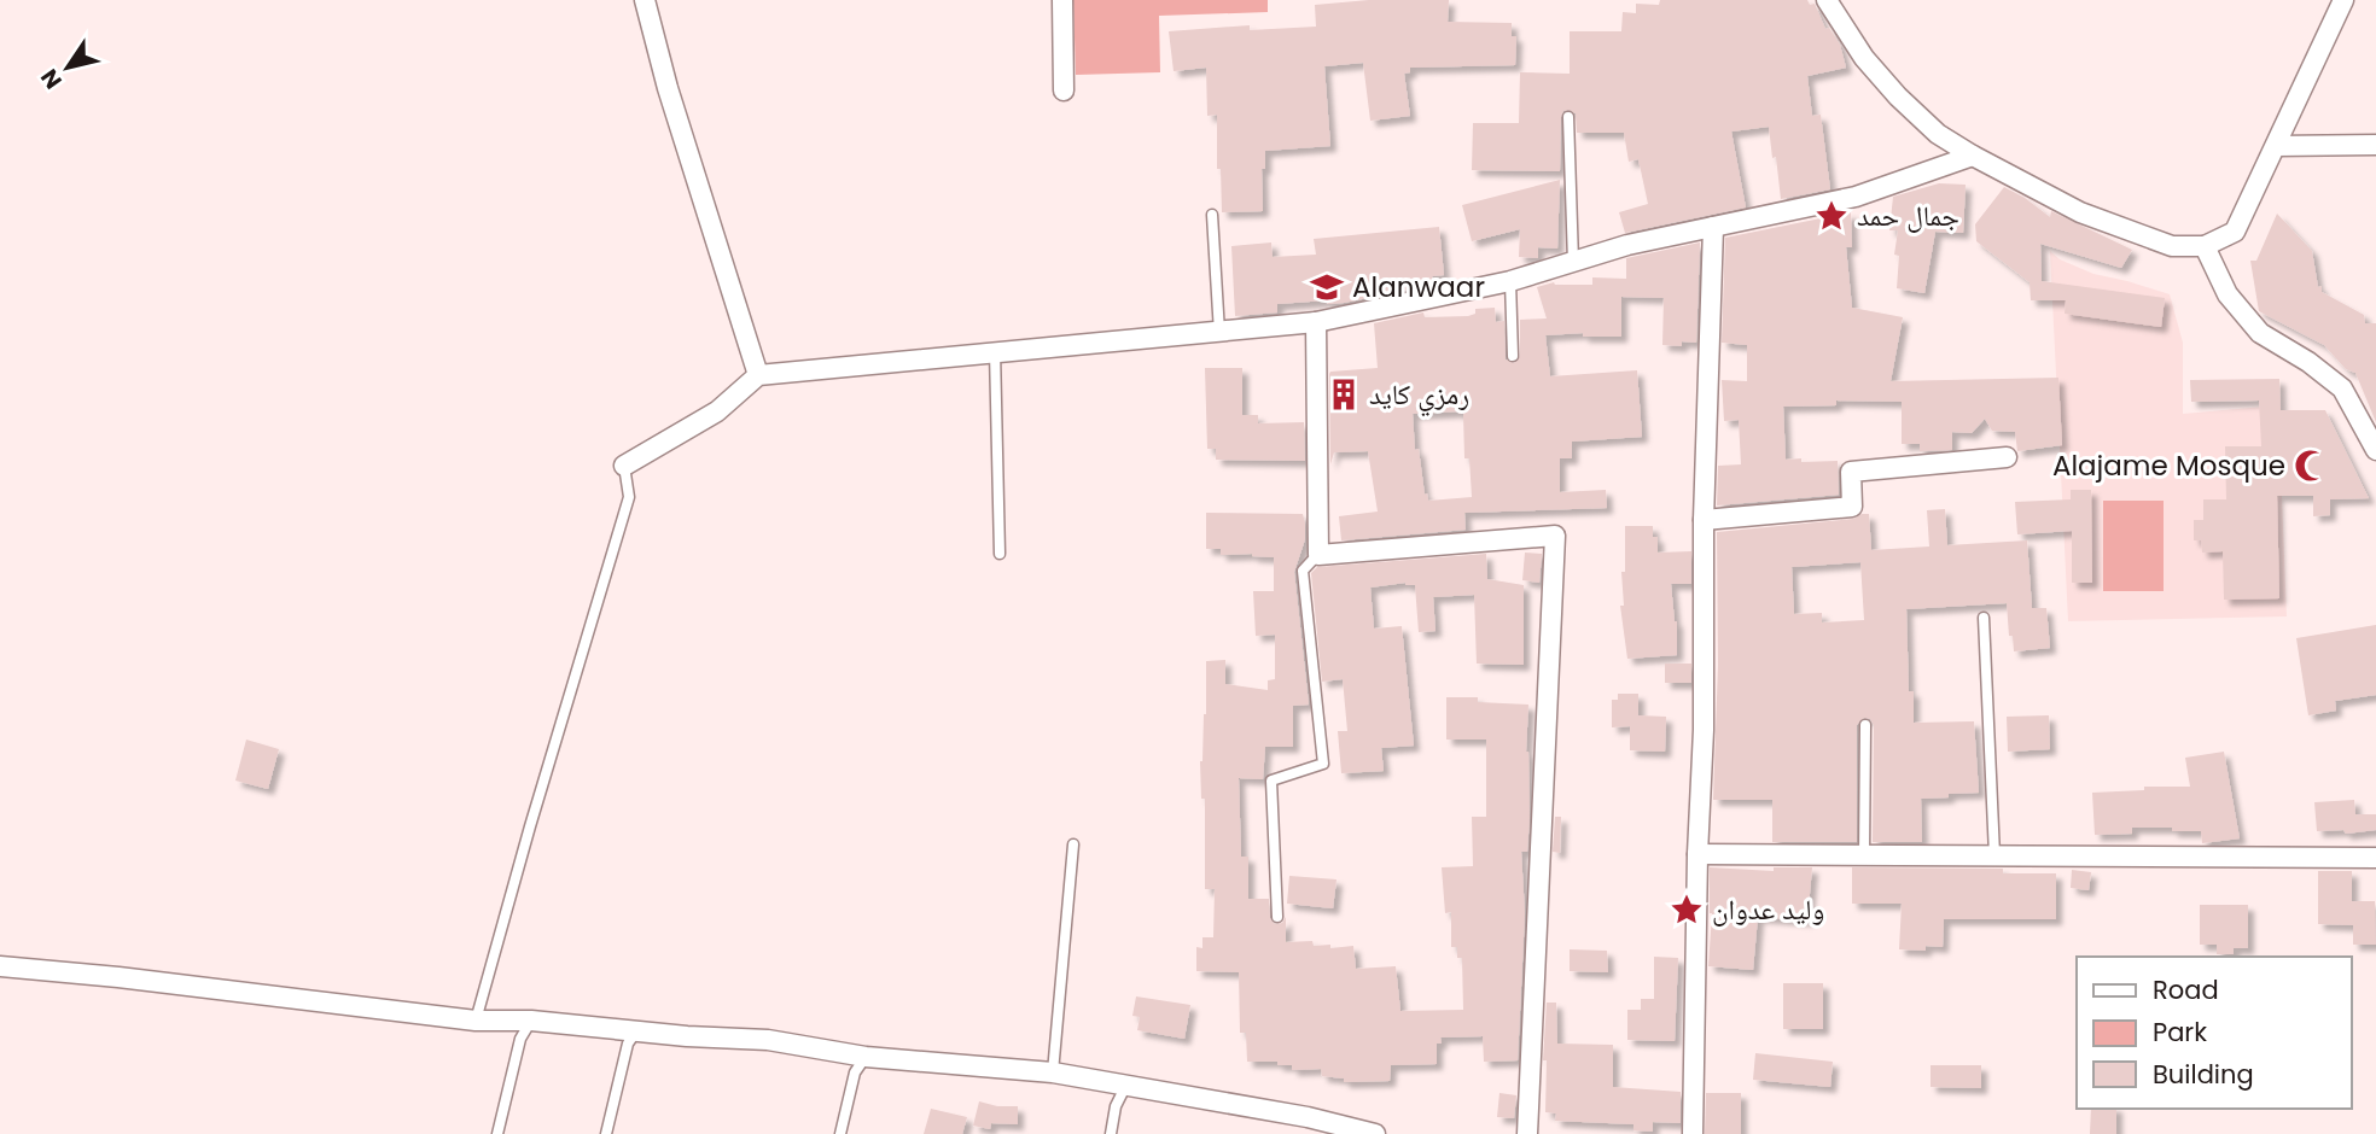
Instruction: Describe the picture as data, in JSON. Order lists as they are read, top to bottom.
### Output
{
  "places": {
    "place": ["جمال حمد", "وليد عدوان"],
    "school or university": ["Alanwaar"],
    "building": ["رمزي كايد"],
    "mosque": ["Alajame Mosque"]
  },
  "legend": ["Road", "Park", "Building"],
  "north": "bottom left"
}
